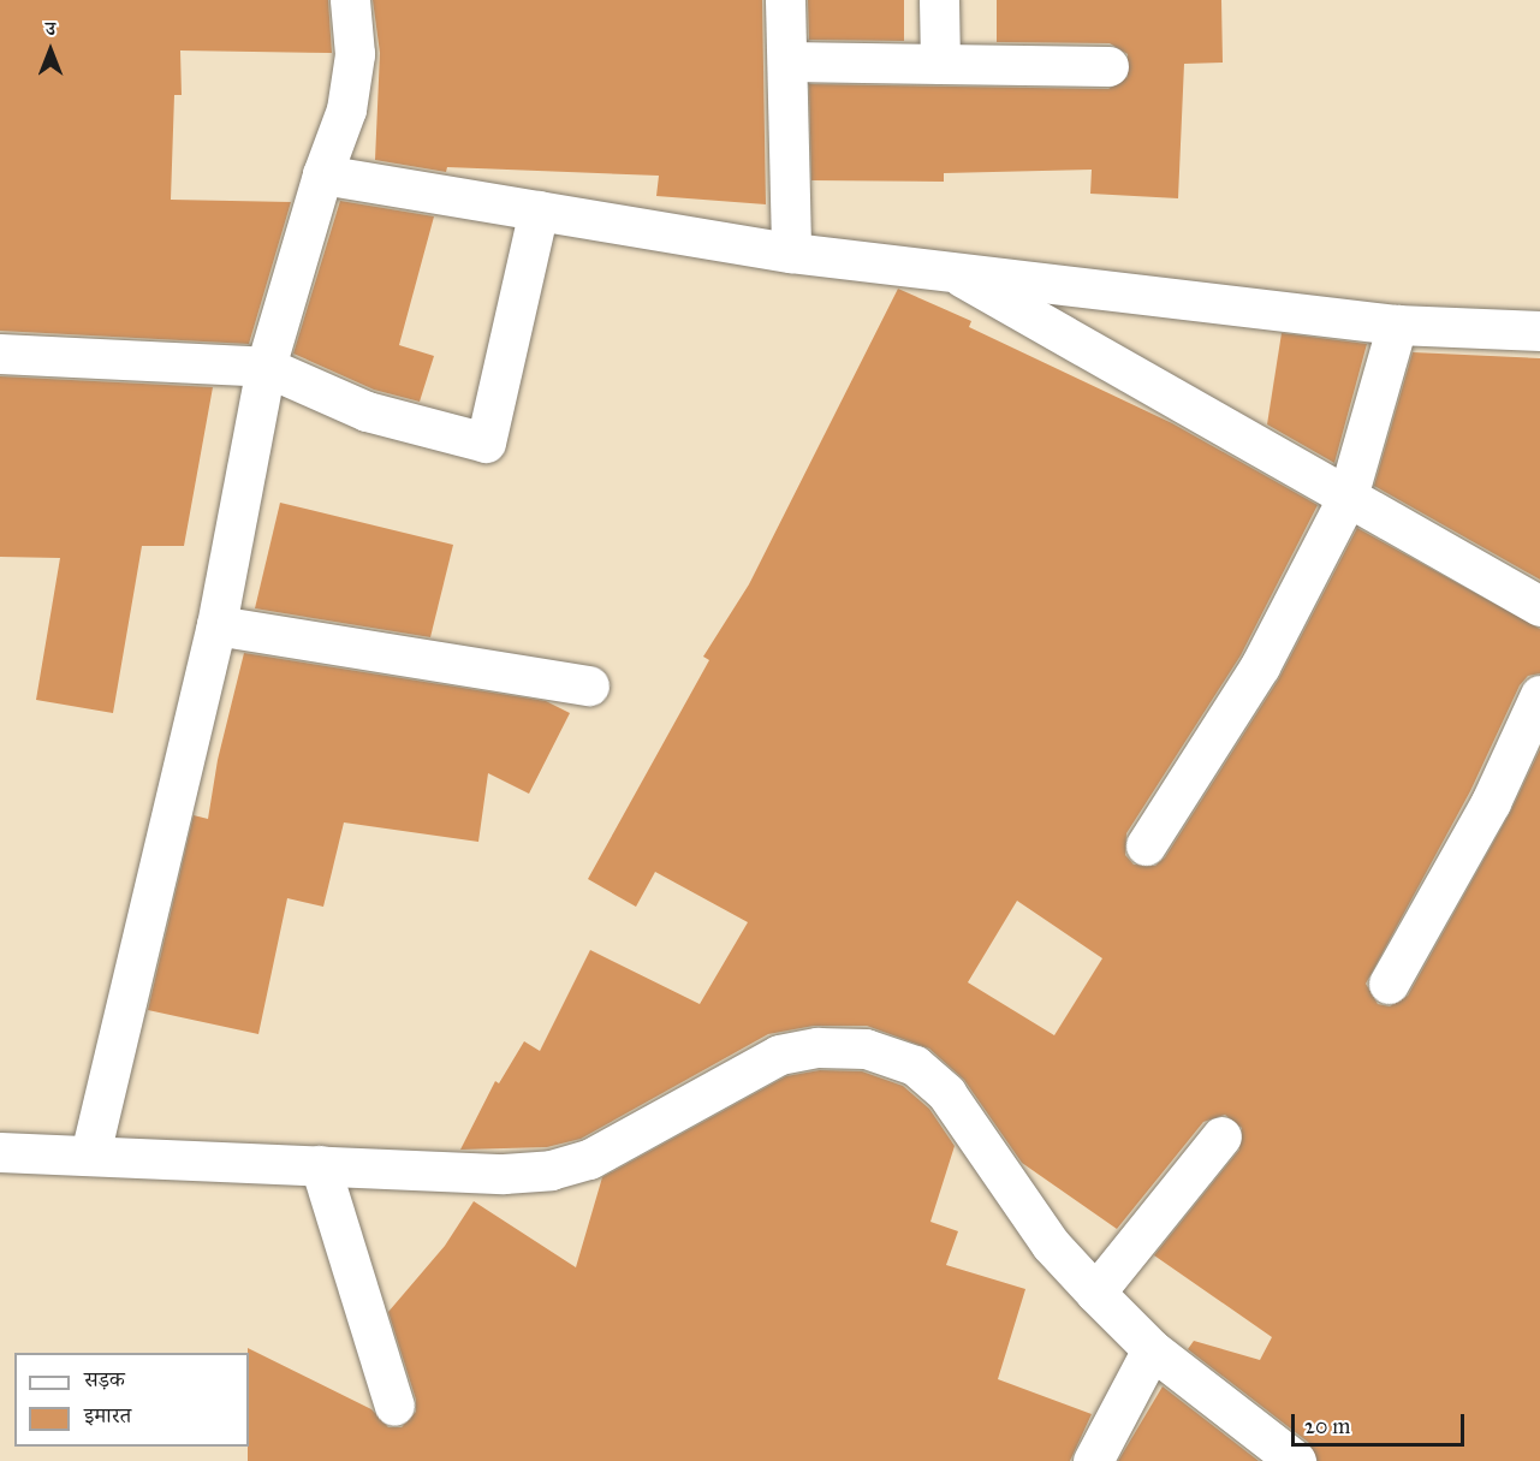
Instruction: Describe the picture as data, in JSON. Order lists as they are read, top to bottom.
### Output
{
  "legend": ["सड़क", "इमारत"],
  "scale_bar": "20 m",
  "north": "top"
}
